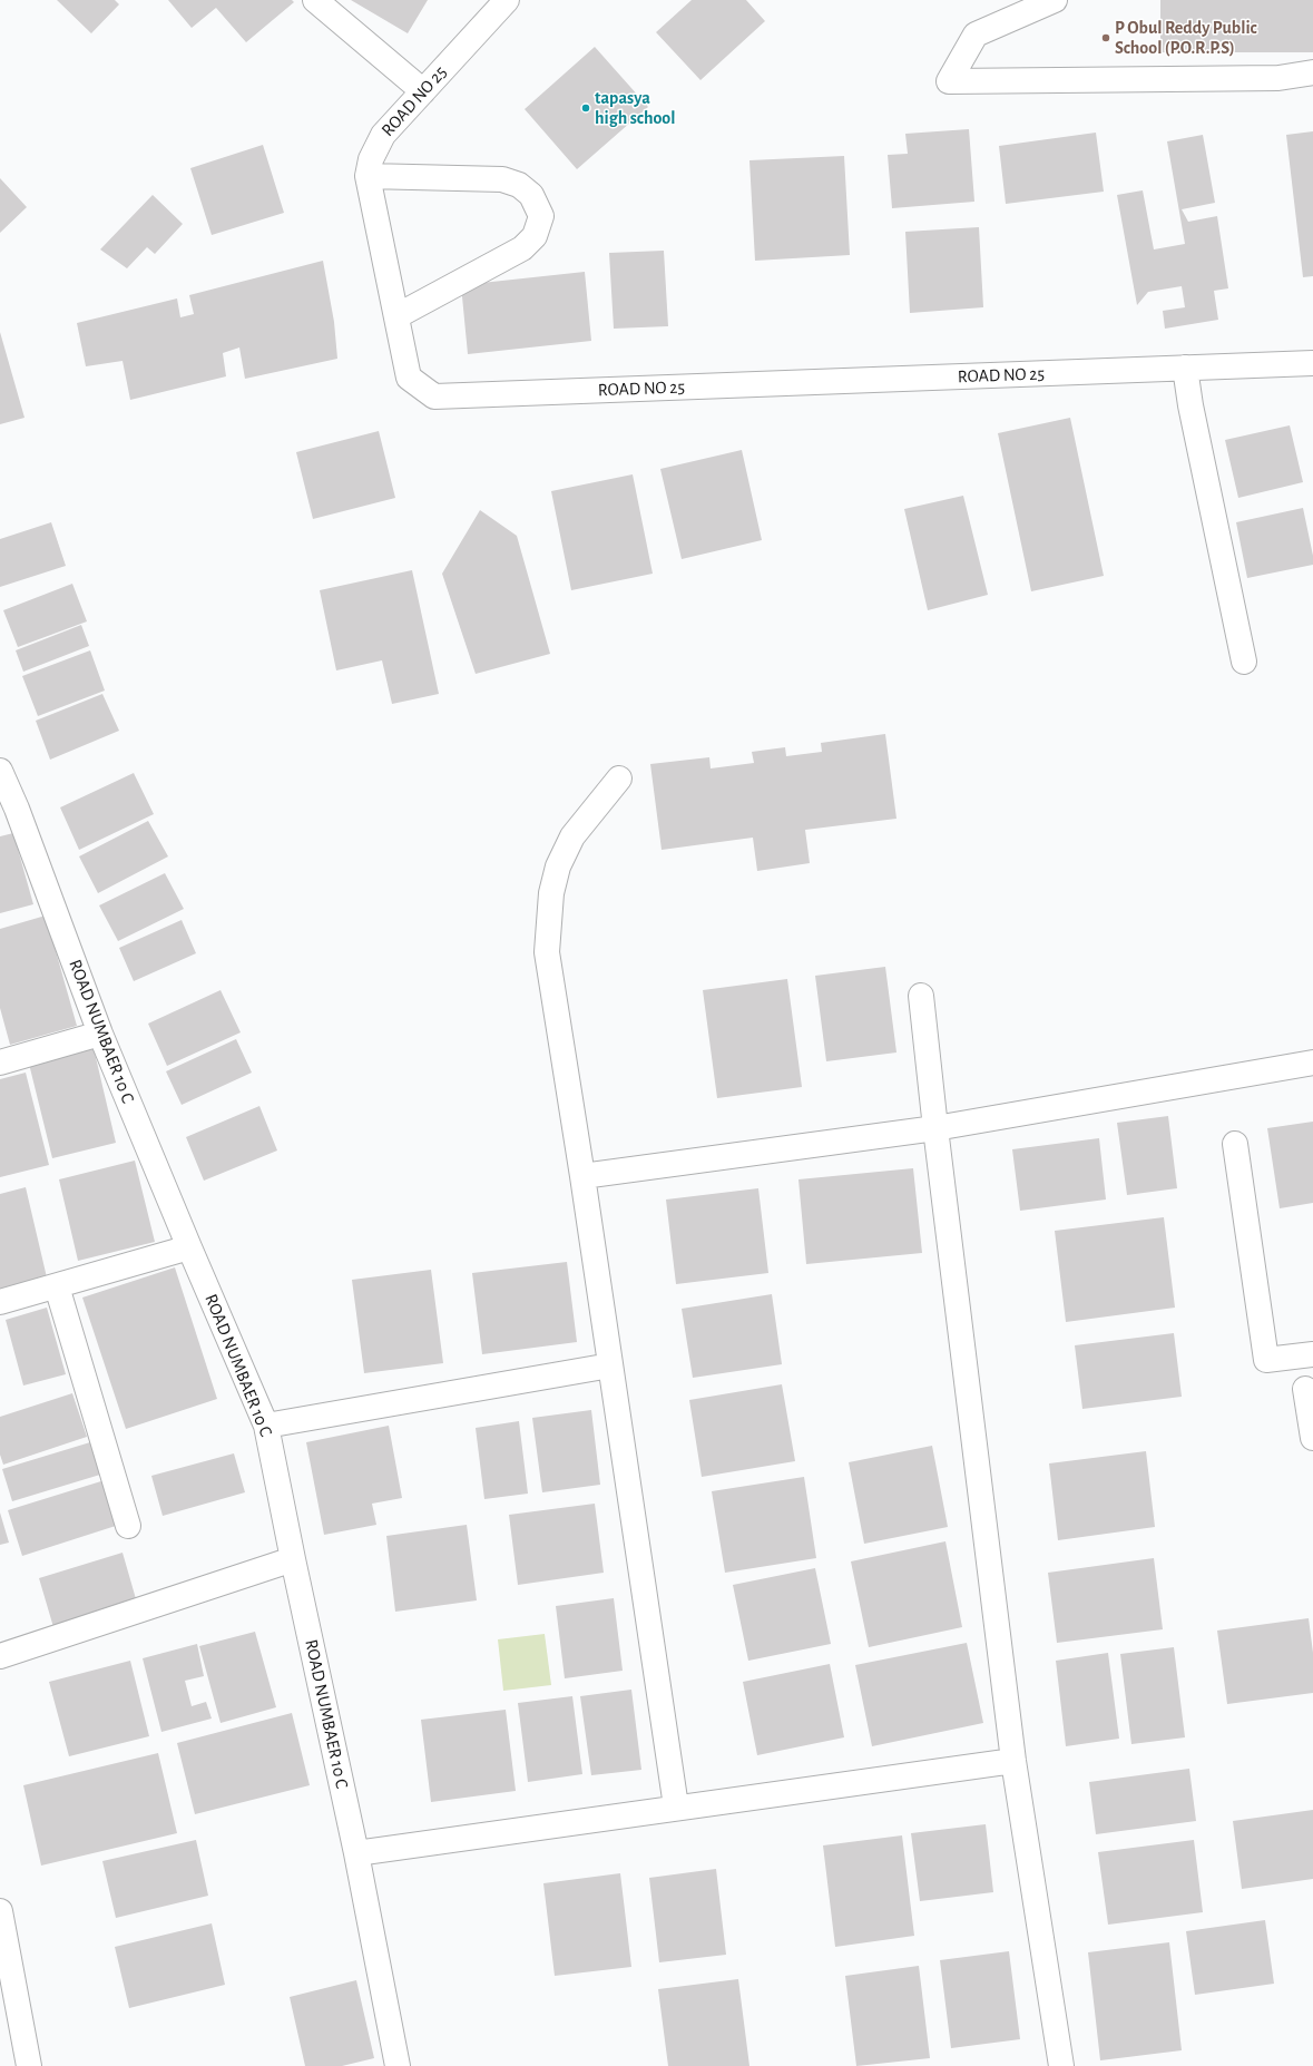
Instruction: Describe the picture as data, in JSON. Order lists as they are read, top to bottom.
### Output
{
  "streets": {
    "street": ["ROAD NO 25", "ROAD NUMBAER 10 C"]
  },
  "places": ["P Obul Reddy Public School (P.O.R.P.S)", "tapasya high school"]
}
